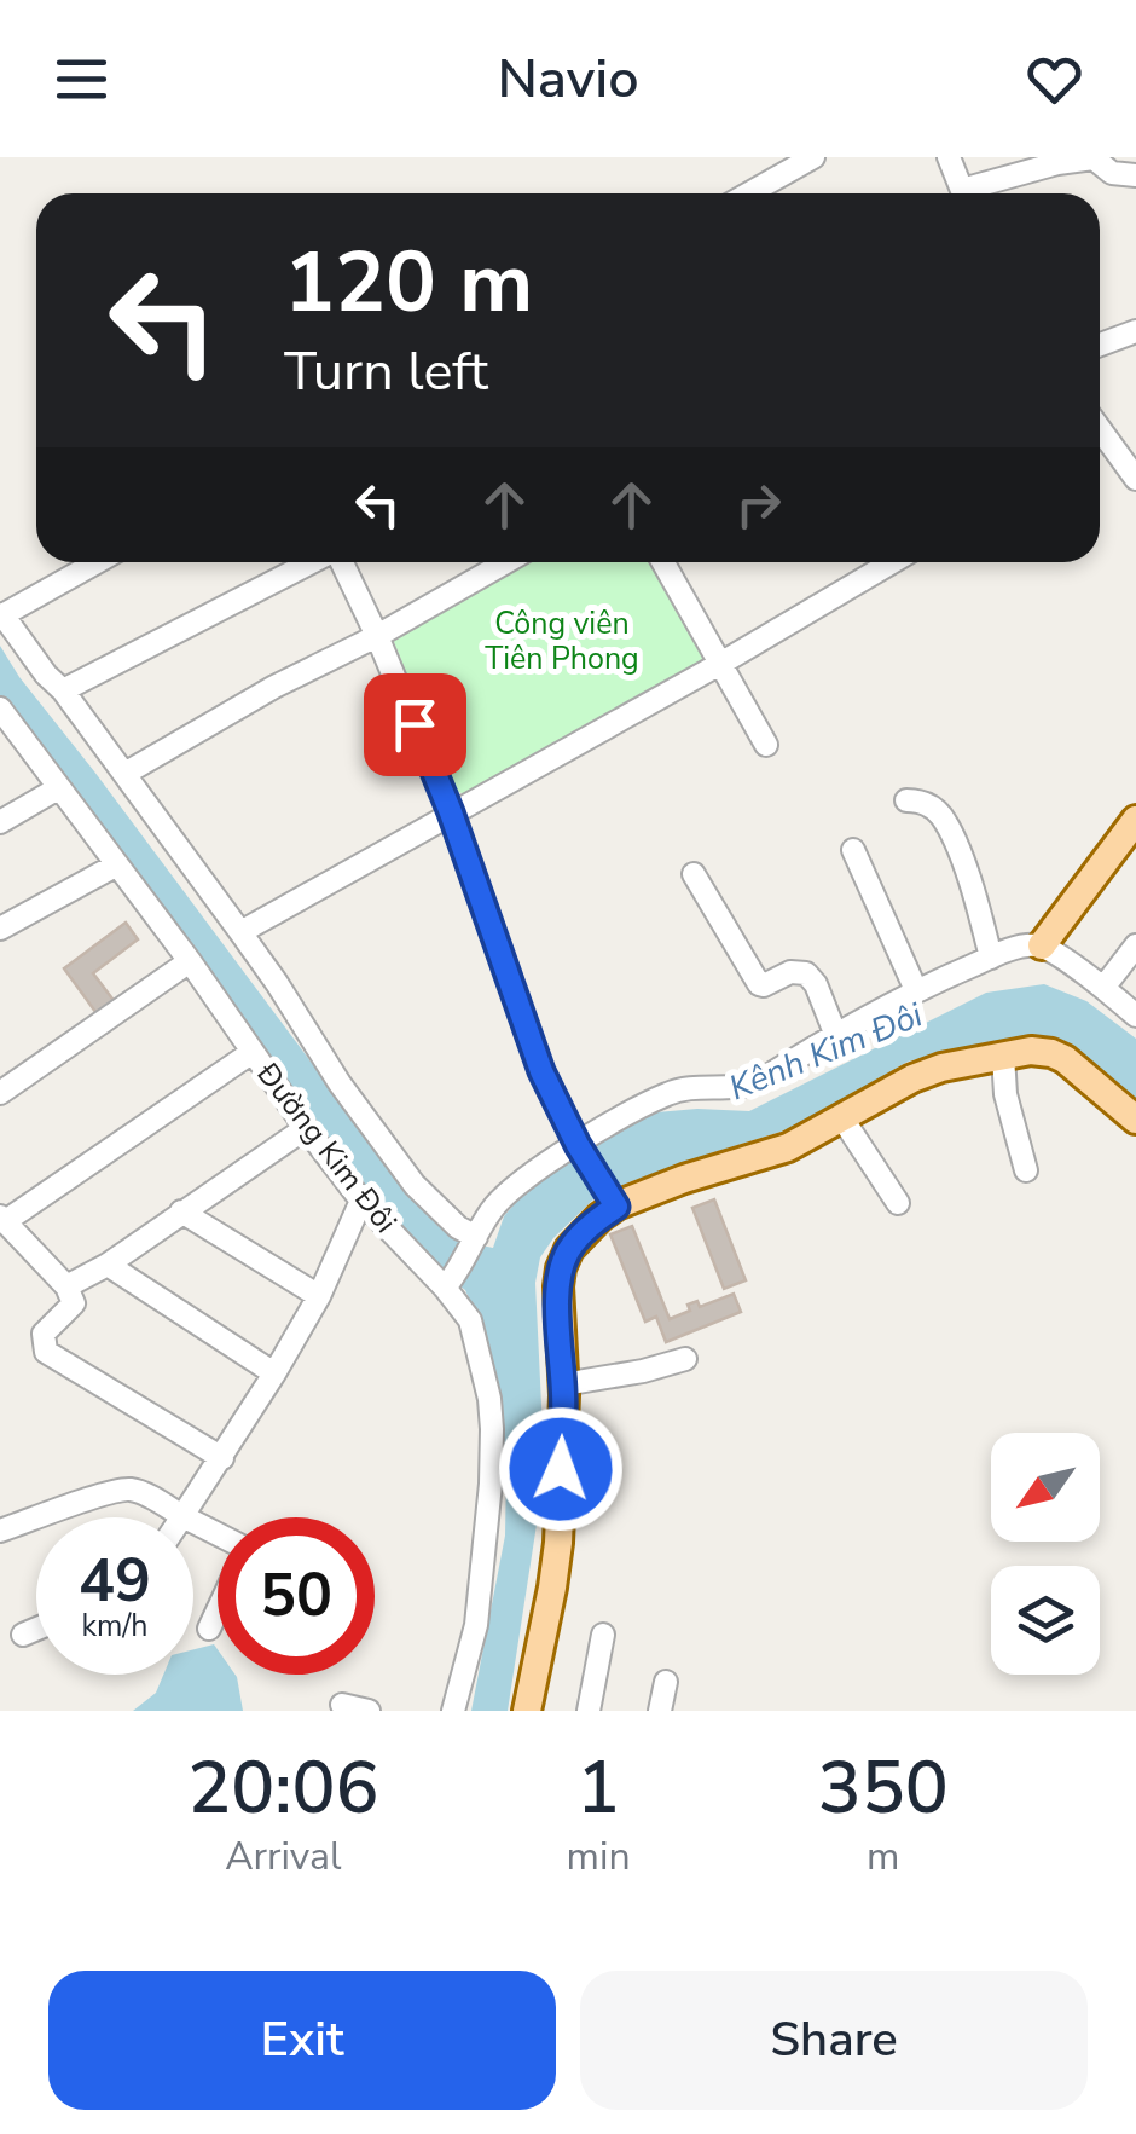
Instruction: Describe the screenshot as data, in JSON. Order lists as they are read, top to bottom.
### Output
{
  "streets": {
    "street": ["Đường Kim Đôi"]
  },
  "water": ["Kênh Kim Đôi"],
  "parks": ["Công viên Tiên Phong"],
  "north": "bottom left",
  "page": {
    "header": "Navio",
    "turn": ["120 m", "Turn left"],
    "speed": "49 km/h",
    "limit": "50",
    "eta": [
      "20:06",
      "Arrival",
      "1",
      "min",
      "350",
      "m"
    ],
    "buttons": ["Exit", "Share"]
  }
}
